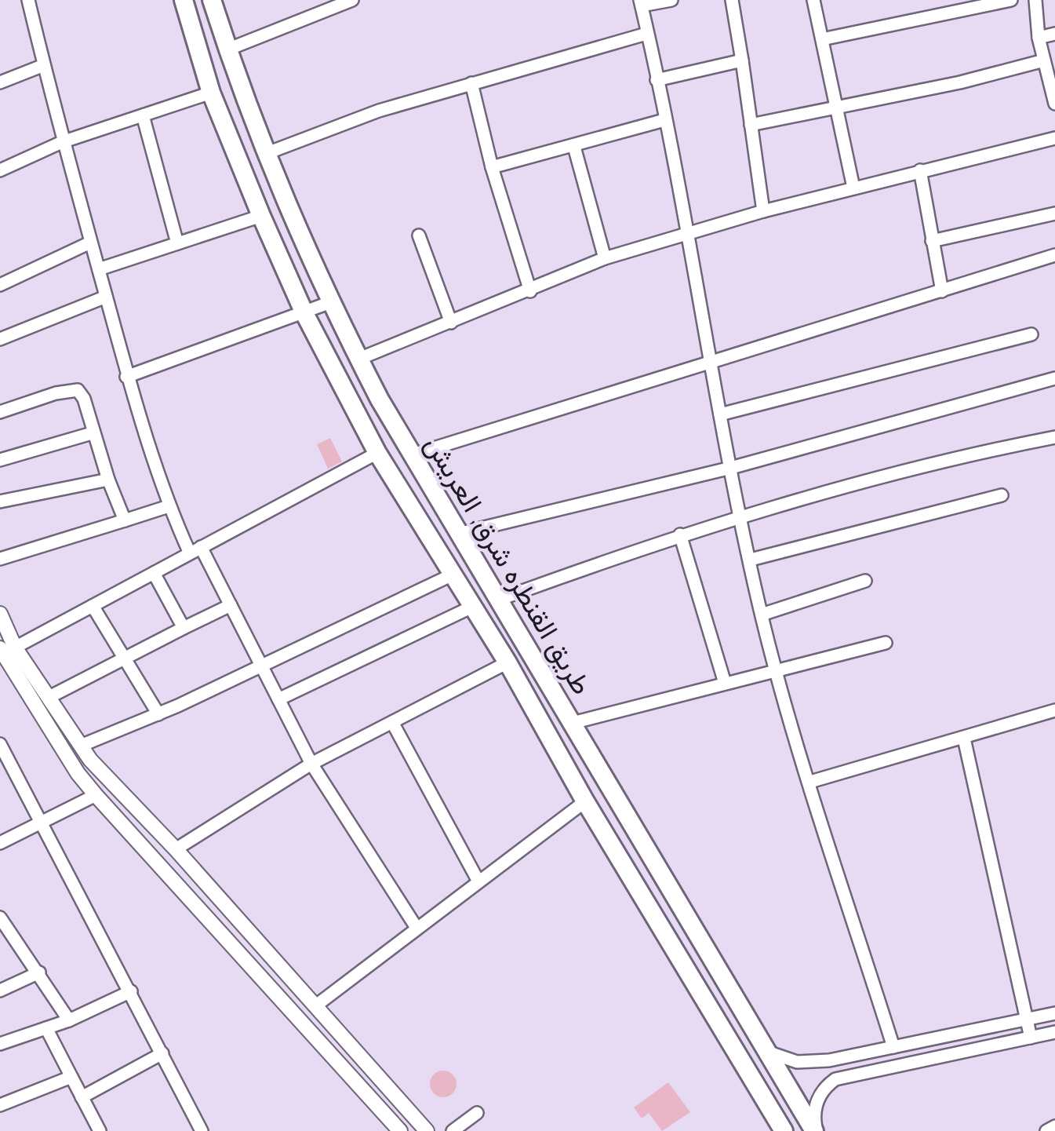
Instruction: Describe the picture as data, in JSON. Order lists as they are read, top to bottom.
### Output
{
  "streets": {
    "highway": ["طريق القنطره شرق, العريش"]
  }
}
